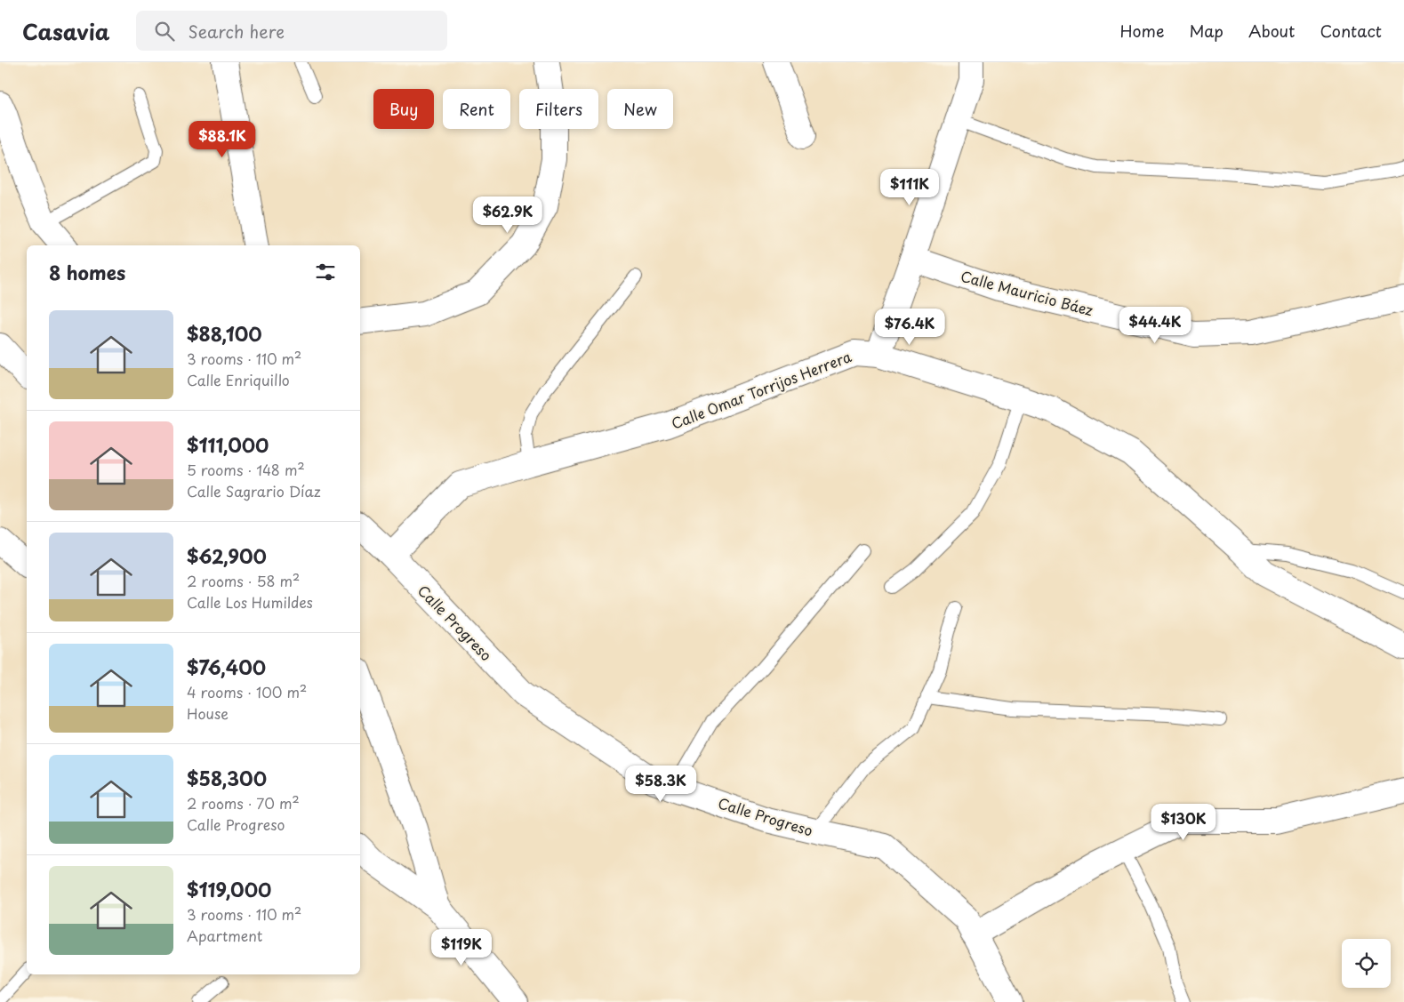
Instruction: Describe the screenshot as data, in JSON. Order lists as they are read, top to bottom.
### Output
{
  "streets": {
    "street": ["Calle Mauricio Báez", "Calle Omar Torrijos Herrera", "Calle Progreso"]
  },
  "crossings": [
    ["Calle Omar Torrijos Herrera", "Calle Progreso"]
  ],
  "page": {
    "header": "Casavia",
    "search": "Search here",
    "nav": [
      "Home",
      "Map",
      "About",
      "Contact"
    ],
    "chip": [
      "Buy",
      "Rent",
      "Filters",
      "New"
    ],
    "price": [
      "$88.1K",
      "$111K",
      "$62.9K",
      "$44.4K",
      "$76.4K",
      "$58.3K",
      "$130K",
      "$119K"
    ],
    "heading": "8 homes",
    "list": [
      {
        "name": "$88,100",
        "note": "3 rooms · 110 m² · Calle Enriquillo"
      },
      {
        "name": "$111,000",
        "note": "5 rooms · 148 m² · Calle Sagrario Díaz"
      },
      {
        "name": "$62,900",
        "note": "2 rooms · 58 m² · Calle Los Humildes"
      },
      {
        "name": "$76,400",
        "note": "4 rooms · 100 m² · House"
      },
      {
        "name": "$58,300",
        "note": "2 rooms · 70 m² · Calle Progreso"
      },
      {
        "name": "$119,000",
        "note": "3 rooms · 110 m² · Apartment"
      }
    ]
  }
}
